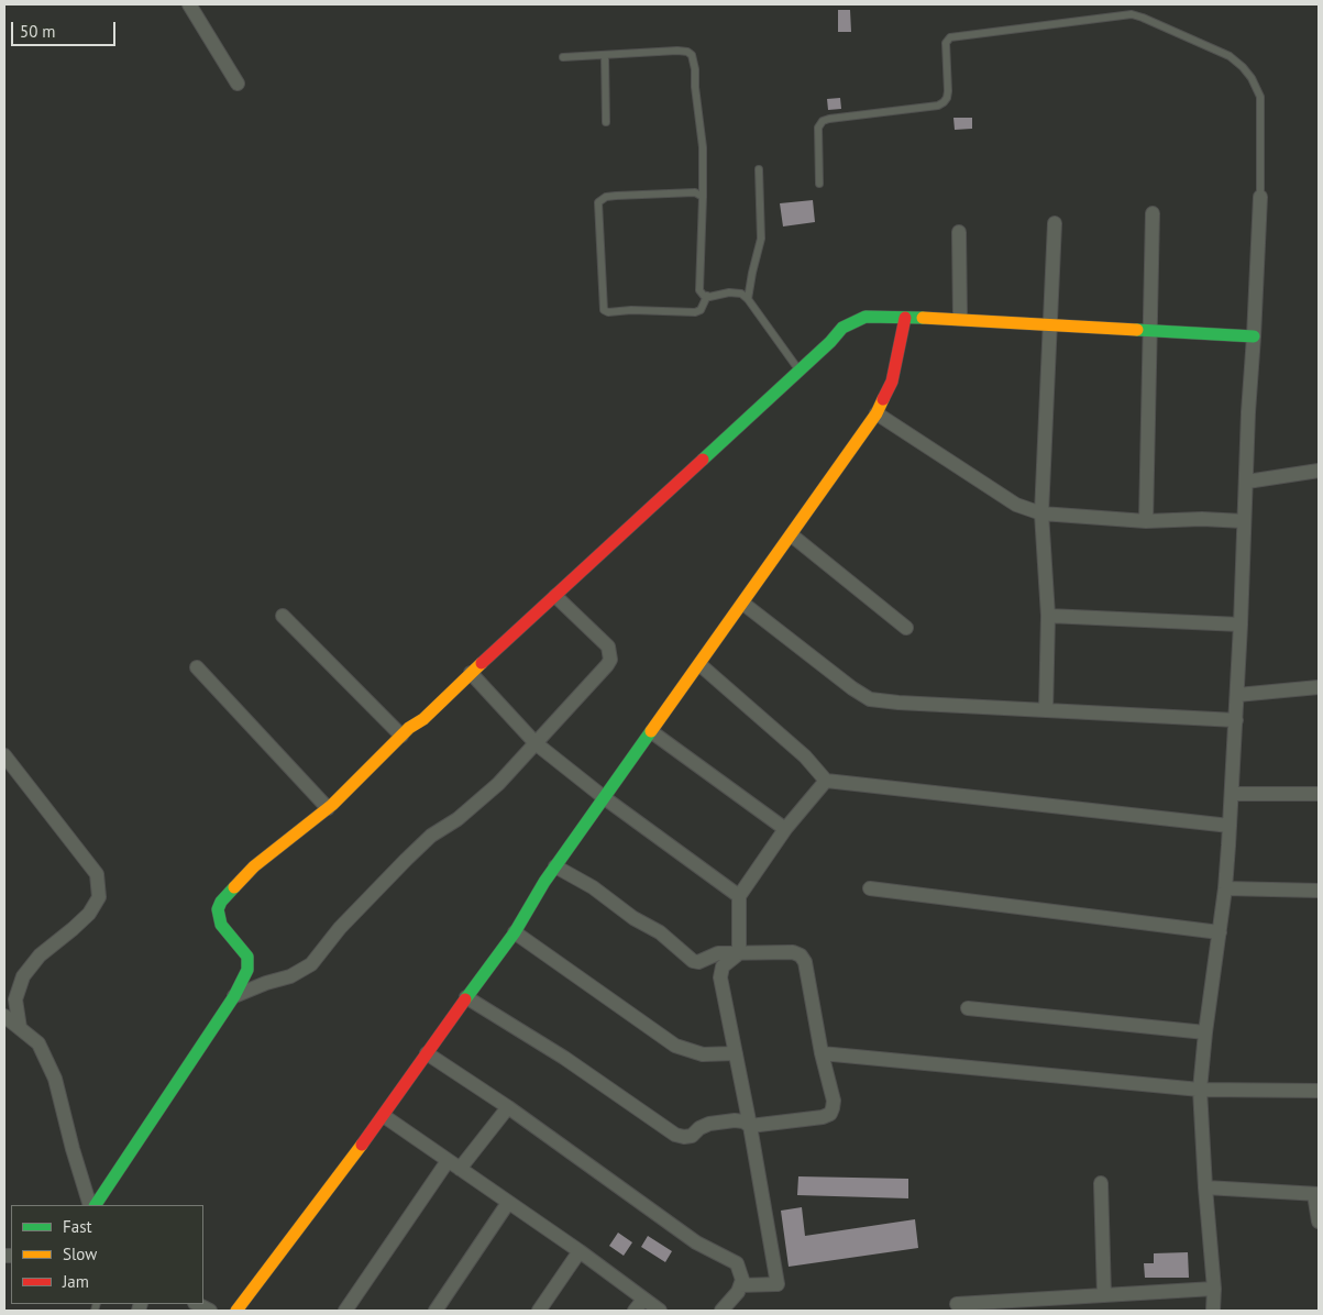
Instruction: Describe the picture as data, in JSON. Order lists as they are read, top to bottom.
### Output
{
  "legend": ["Fast", "Slow", "Jam"],
  "scale_bar": "50 m"
}
